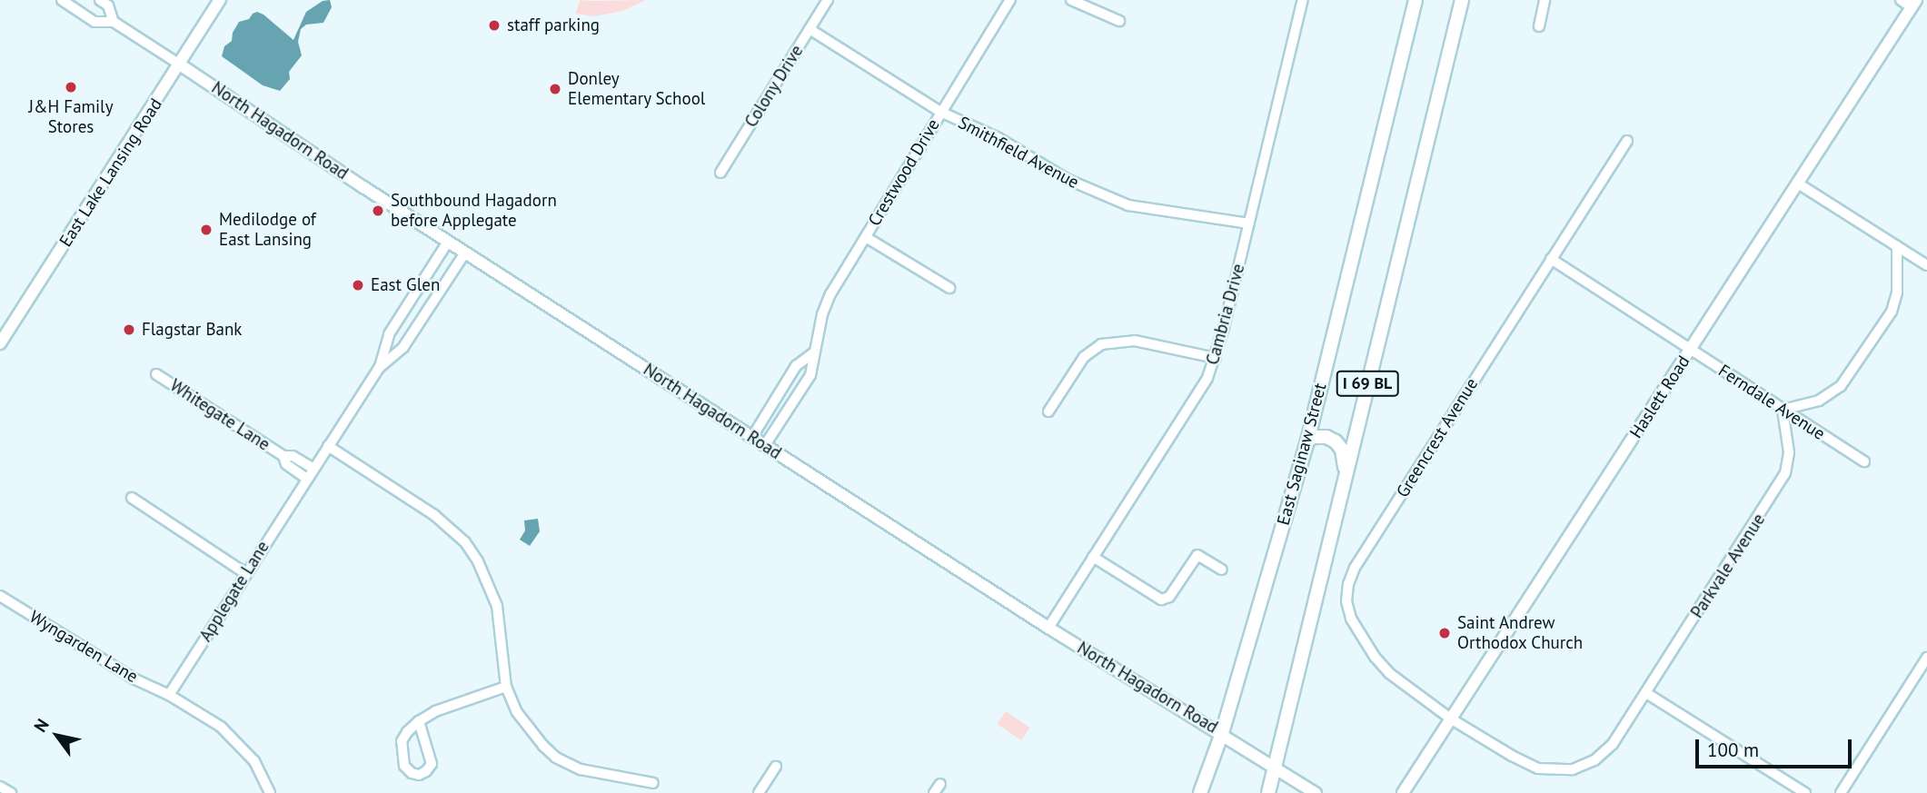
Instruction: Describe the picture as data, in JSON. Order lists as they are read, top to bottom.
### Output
{
  "streets": {
    "main road": ["I 69 BL", "East Saginaw Street"],
    "street": [
      "Colony Drive",
      "North Hagadorn Road",
      "Smithfield Avenue",
      "East Lake Lansing Road",
      "Crestwood Drive",
      "Cambria Drive",
      "Haslett Road",
      "Ferndale Avenue",
      "Whitegate Lane",
      "Greencrest Avenue",
      "Parkvale Avenue",
      "Applegate Lane",
      "Wyngarden Lane"
    ]
  },
  "crossings": [
    ["Colony Drive", "Smithfield Avenue"],
    ["North Hagadorn Road", "East Lake Lansing Road"],
    ["North Hagadorn Road", "Crestwood Drive"],
    ["North Hagadorn Road", "Cambria Drive"],
    ["North Hagadorn Road", "I 69 BL"],
    ["North Hagadorn Road", "East Saginaw Street"],
    ["North Hagadorn Road", "Applegate Lane"],
    ["Smithfield Avenue", "Crestwood Drive"],
    ["Smithfield Avenue", "Cambria Drive"],
    ["Haslett Road", "Ferndale Avenue"],
    ["Haslett Road", "Greencrest Avenue"],
    ["Haslett Road", "Parkvale Avenue"],
    ["Ferndale Avenue", "Greencrest Avenue"],
    ["Ferndale Avenue", "Parkvale Avenue"],
    ["Whitegate Lane", "Applegate Lane"],
    ["Greencrest Avenue", "Parkvale Avenue"],
    ["Applegate Lane", "Wyngarden Lane"]
  ],
  "places": [
    "staff parking",
    "J&H Family Stores",
    "Donley Elementary School",
    "Southbound Hagadorn before Applegate",
    "Medilodge of East Lansing",
    "East Glen",
    "Flagstar Bank",
    "Saint Andrew Orthodox Church"
  ],
  "scale_bar": "100 m",
  "north": "top left"
}
